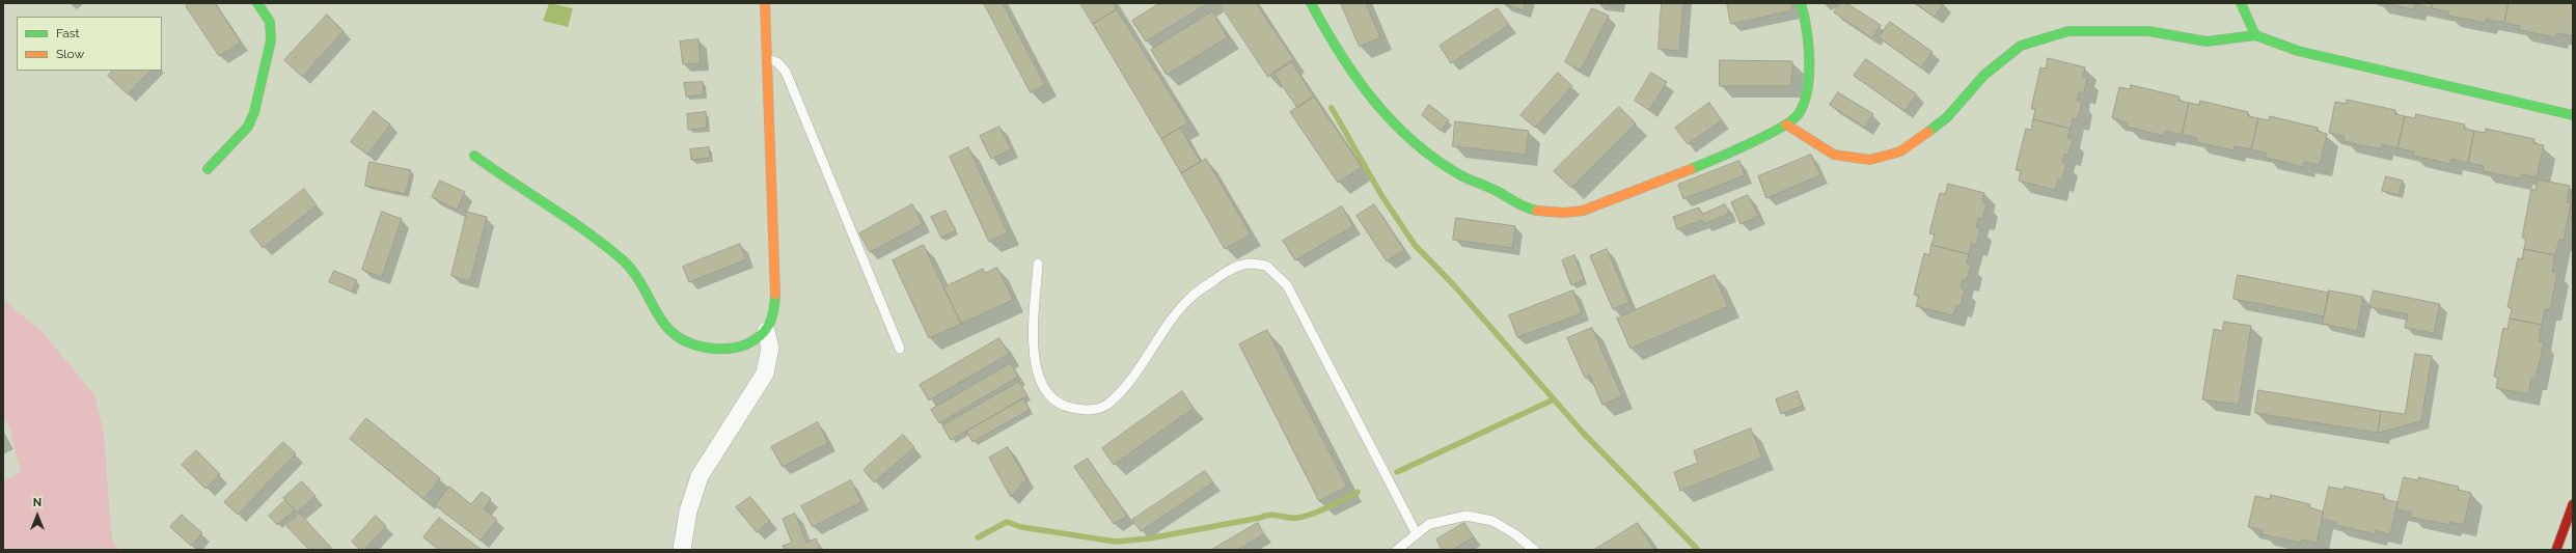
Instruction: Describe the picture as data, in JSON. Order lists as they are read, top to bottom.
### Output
{
  "legend": ["Fast", "Slow"],
  "north": "top"
}
